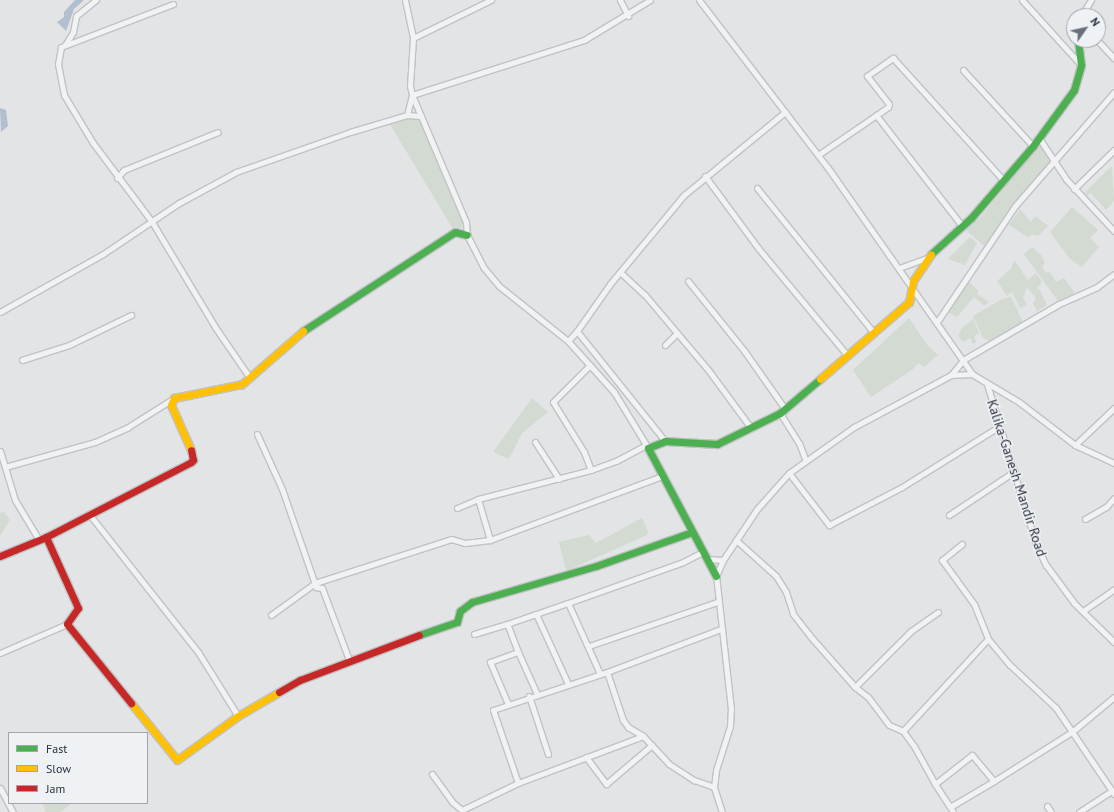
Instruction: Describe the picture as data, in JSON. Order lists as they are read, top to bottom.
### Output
{
  "streets": {
    "street": ["Kalika-Ganesh Mandir Road"]
  },
  "legend": ["Fast", "Slow", "Jam"],
  "north": "top right"
}
